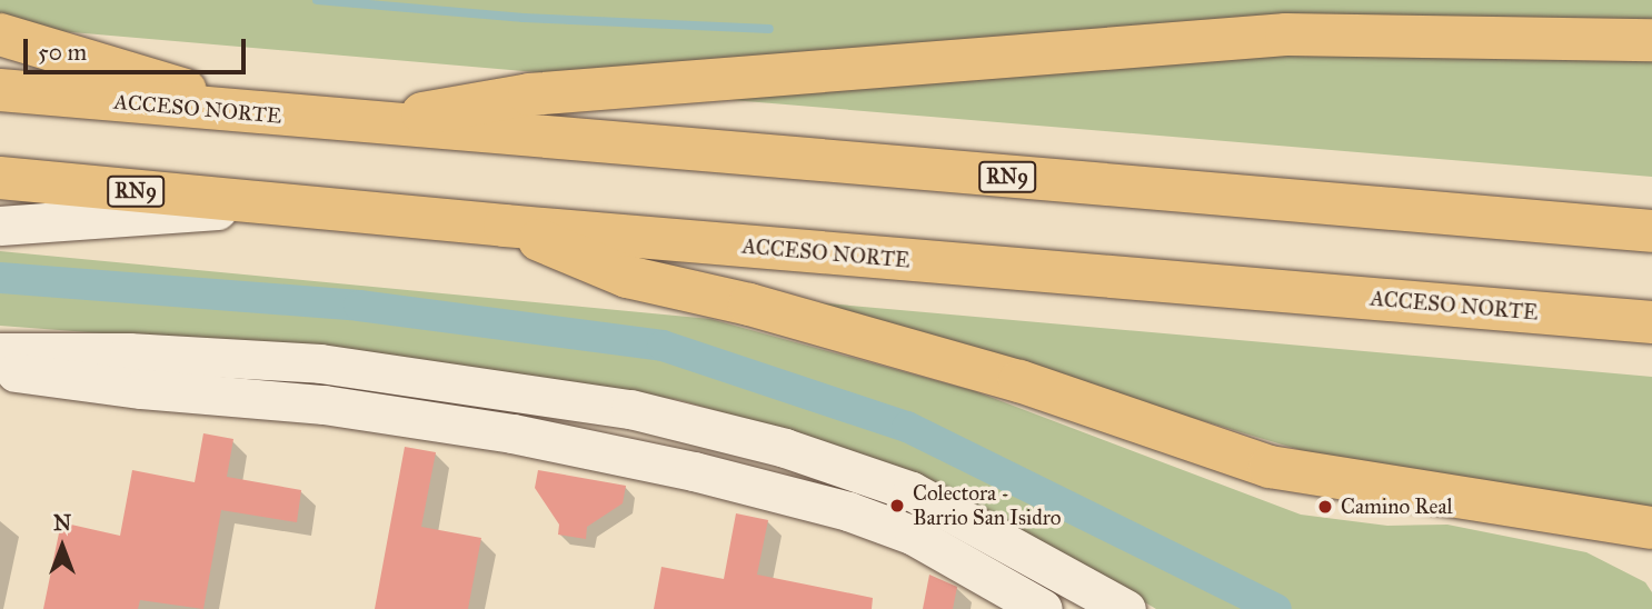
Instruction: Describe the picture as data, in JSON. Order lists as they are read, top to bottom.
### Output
{
  "streets": {
    "highway": ["ACCESO NORTE", "RN9"]
  },
  "places": ["Colectora - Barrio San Isidro", "Camino Real"],
  "scale_bar": "50 m",
  "north": "top"
}
